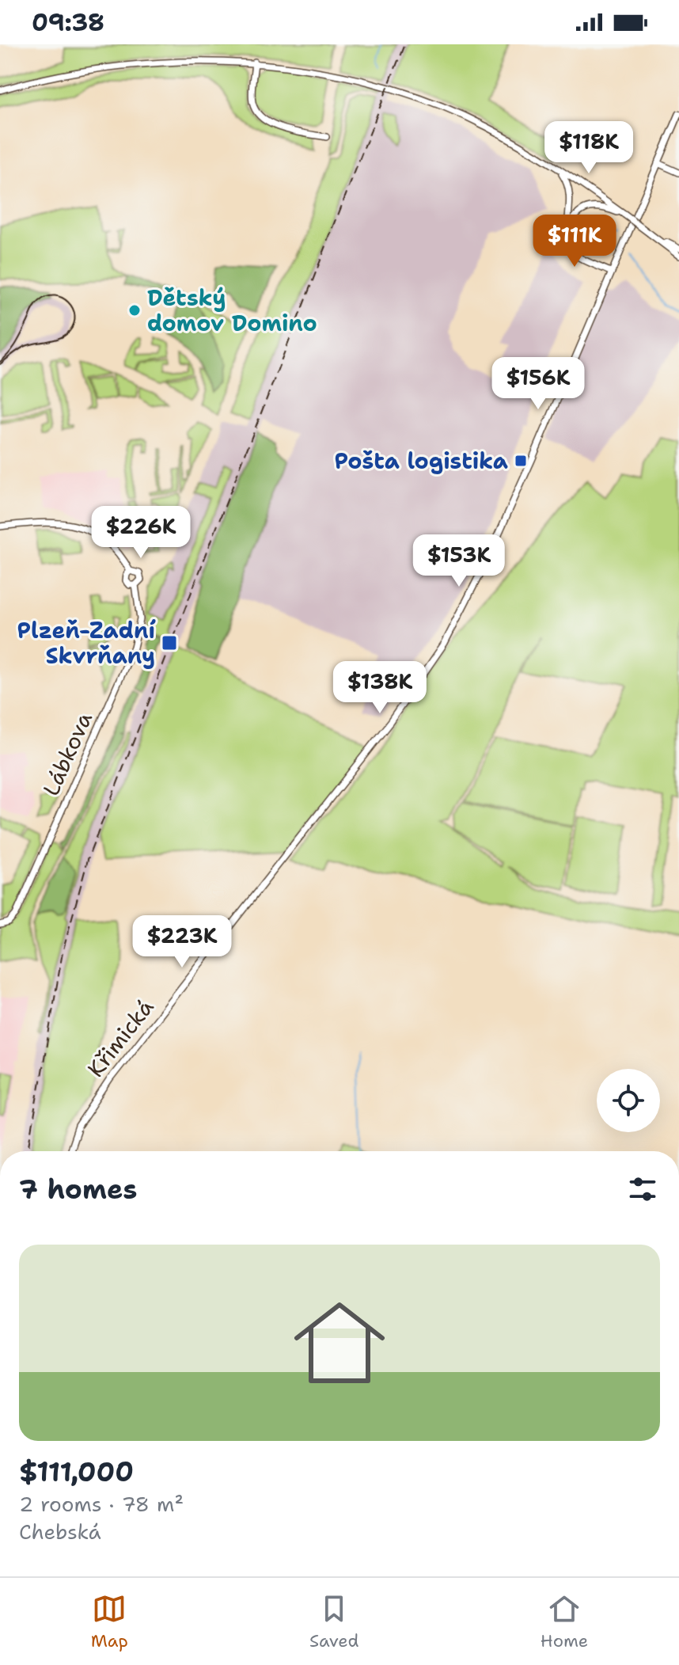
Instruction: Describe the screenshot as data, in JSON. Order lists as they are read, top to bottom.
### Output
{
  "streets": {
    "main road": ["Lábkova", "Křimická"]
  },
  "places": {
    "other": ["Dětský domov Domino"],
    "transit": ["Pošta logistika", "Plzeň-Zadní Skvrňany"]
  },
  "page": {
    "status": "09:38",
    "price": [
      "$118K",
      "$111K",
      "$156K",
      "$226K",
      "$153K",
      "$138K",
      "$223K"
    ],
    "heading": "7 homes",
    "list": [
      {
        "name": "$111,000",
        "note": "2 rooms · 78 m² · Chebská"
      }
    ],
    "tabs": ["Map", "Saved", "Home"]
  }
}
